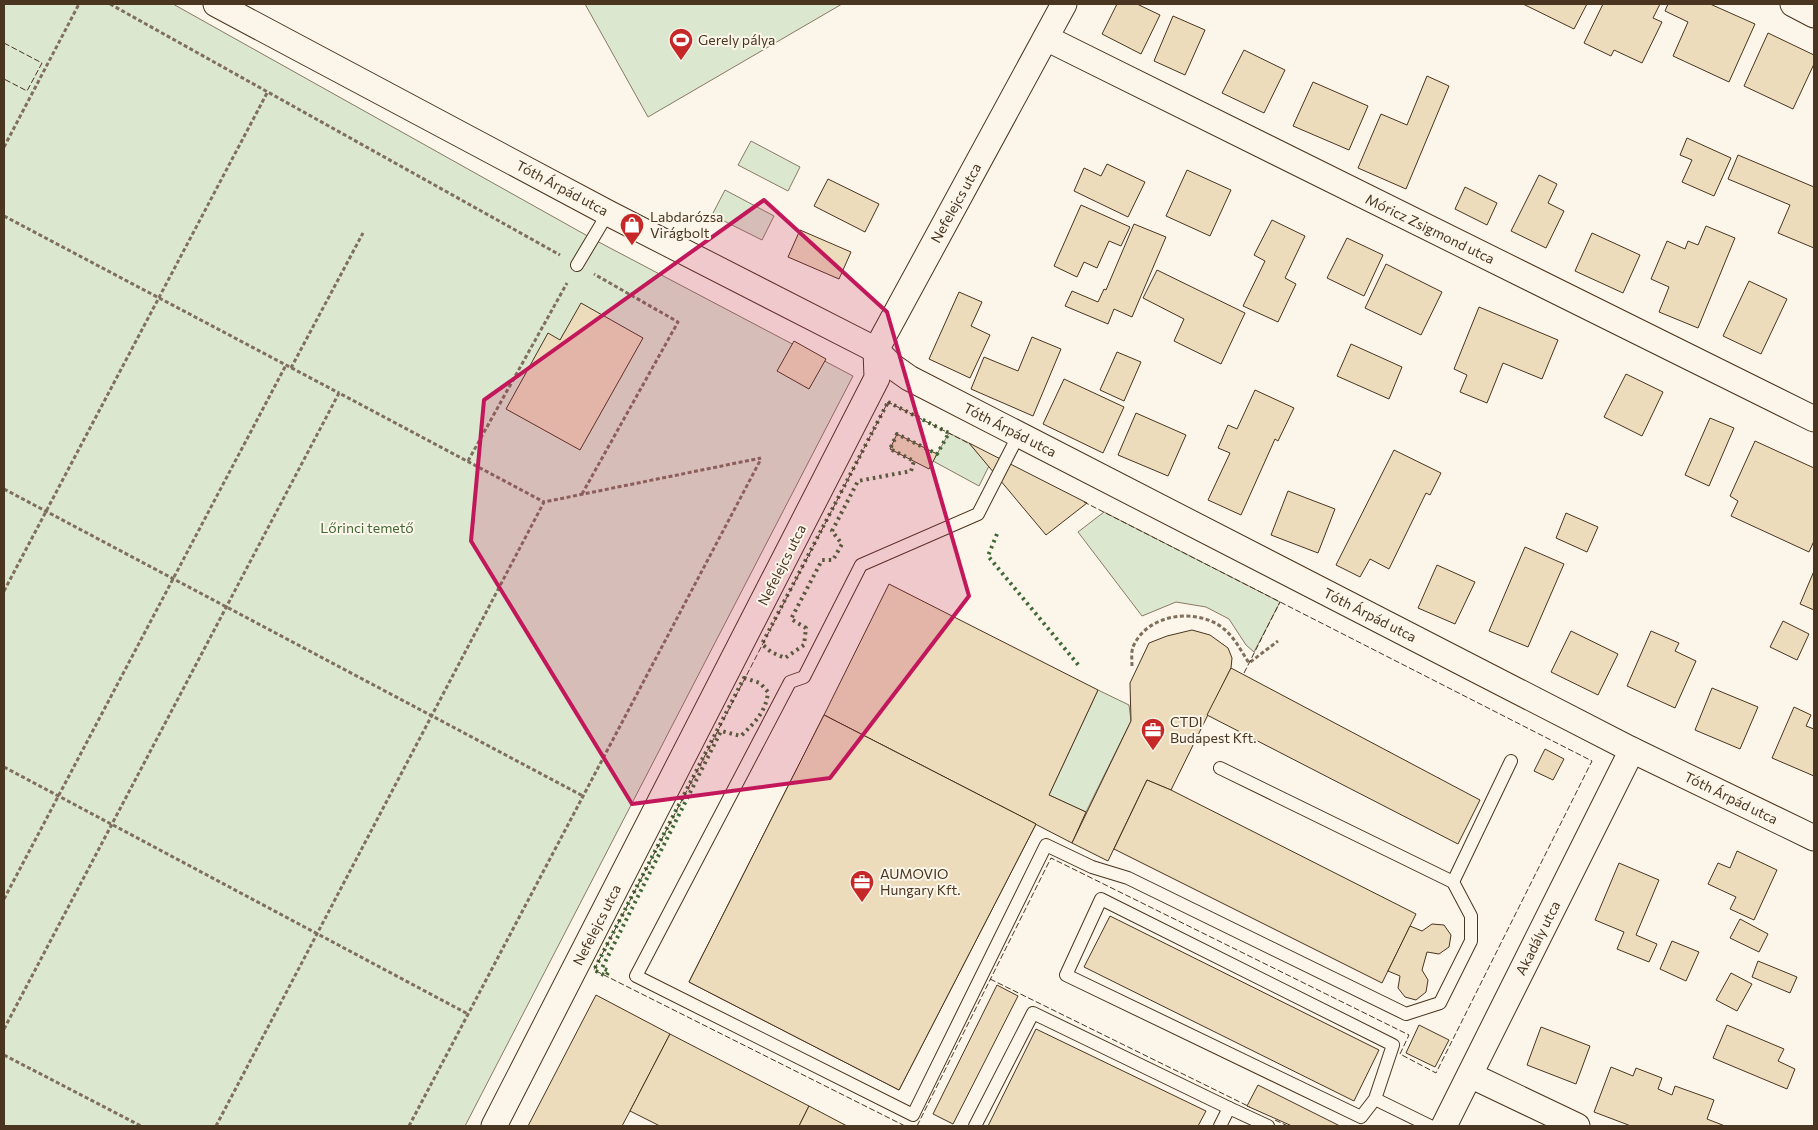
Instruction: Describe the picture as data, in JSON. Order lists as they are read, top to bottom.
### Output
{
  "streets": {
    "street": [
      "Tóth Árpád utca",
      "Nefelejcs utca",
      "Móricz Zsigmond utca",
      "Akadály utca"
    ]
  },
  "crossings": [
    ["Tóth Árpád utca", "Nefelejcs utca"],
    ["Tóth Árpád utca", "Akadály utca"],
    ["Nefelejcs utca", "Móricz Zsigmond utca"]
  ],
  "parks": ["Lőrinci temető"],
  "places": {
    "sports": ["Gerely pálya"],
    "shop": ["Labdarózsa Virágbolt"],
    "office": ["CTDI Budapest Kft.", "AUMOVIO Hungary Kft."]
  }
}
